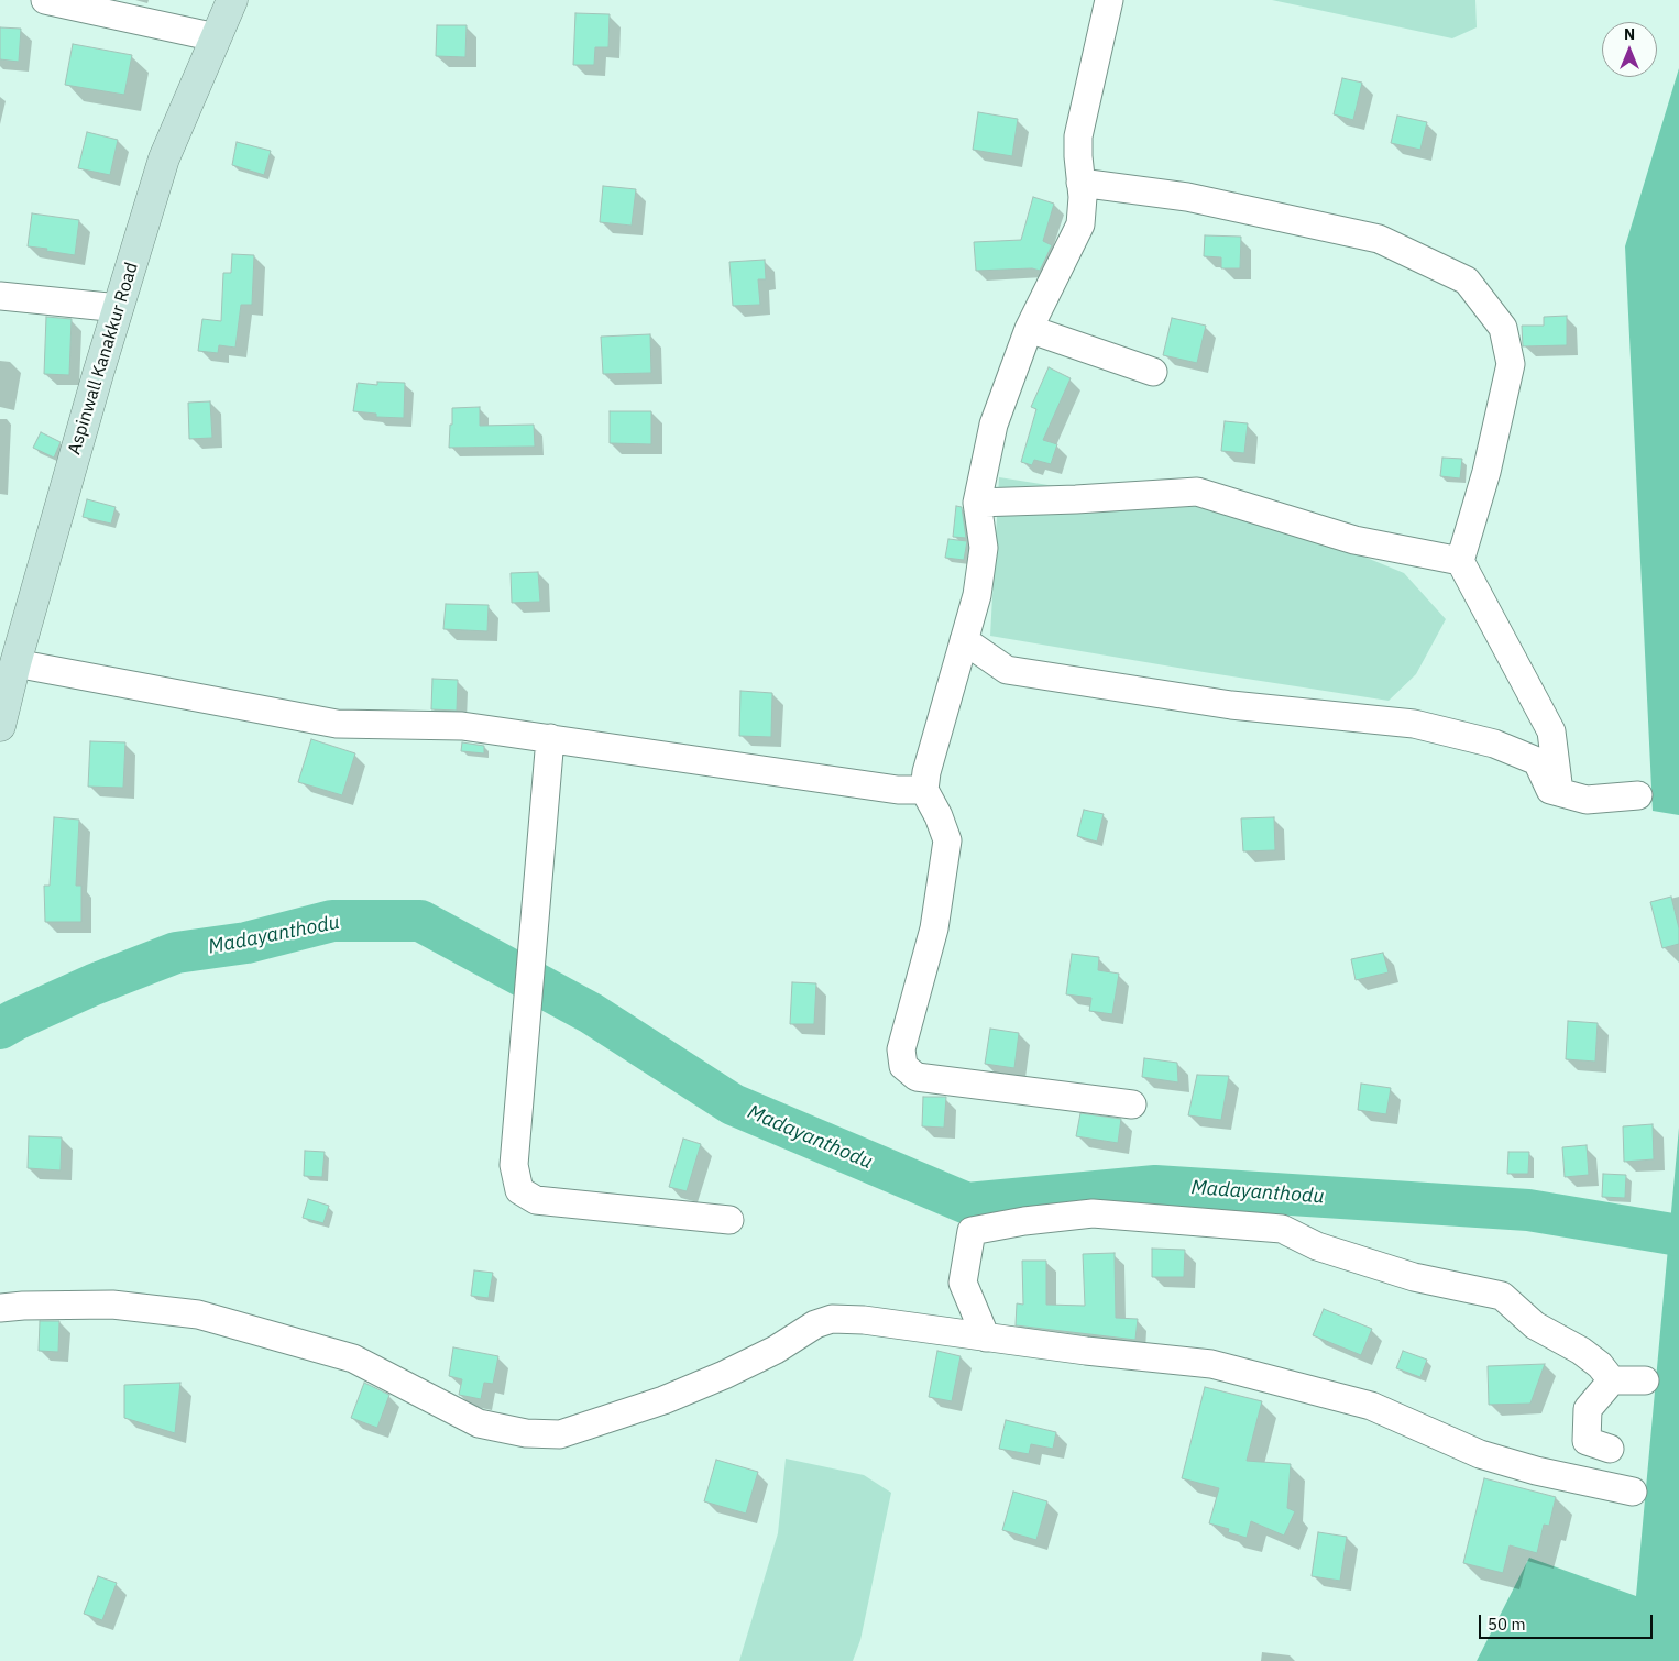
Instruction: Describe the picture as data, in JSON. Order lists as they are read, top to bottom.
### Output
{
  "streets": {
    "main road": ["Aspinwall Kanakkur Road"]
  },
  "water": ["Madayanthodu"],
  "scale_bar": "50 m",
  "north": "top"
}
